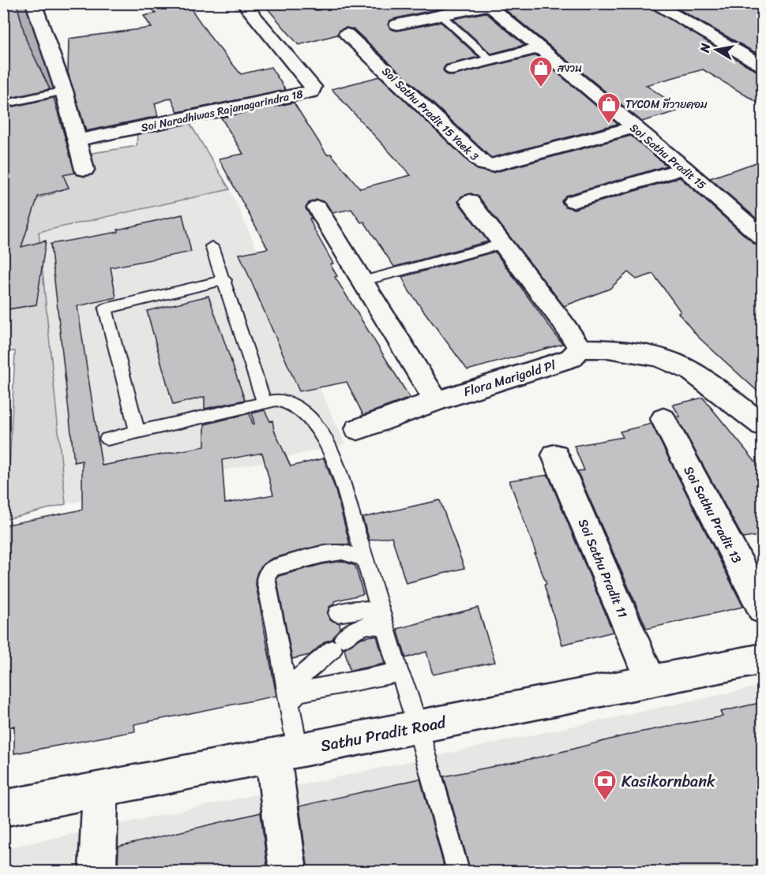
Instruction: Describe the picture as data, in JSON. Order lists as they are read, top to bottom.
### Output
{
  "streets": {
    "street": [
      "Soi Naradhiwas Rajanagarindra 18",
      "Soi Sathu Pradit 15 Yaek 3",
      "Soi Sathu Pradit 15",
      "Flora Marigold Pl",
      "Soi Sathu Pradit 13",
      "Soi Sathu Pradit 11",
      "Sathu Pradit Road"
    ]
  },
  "crossings": [
    ["Soi Sathu Pradit 15 Yaek 3", "Soi Sathu Pradit 15"],
    ["Soi Sathu Pradit 11", "Sathu Pradit Road"]
  ],
  "places": {
    "shop": ["สงวน", "TYCOM ทีวายคอม"],
    "bank": ["Kasikornbank"]
  },
  "north": "left"
}
